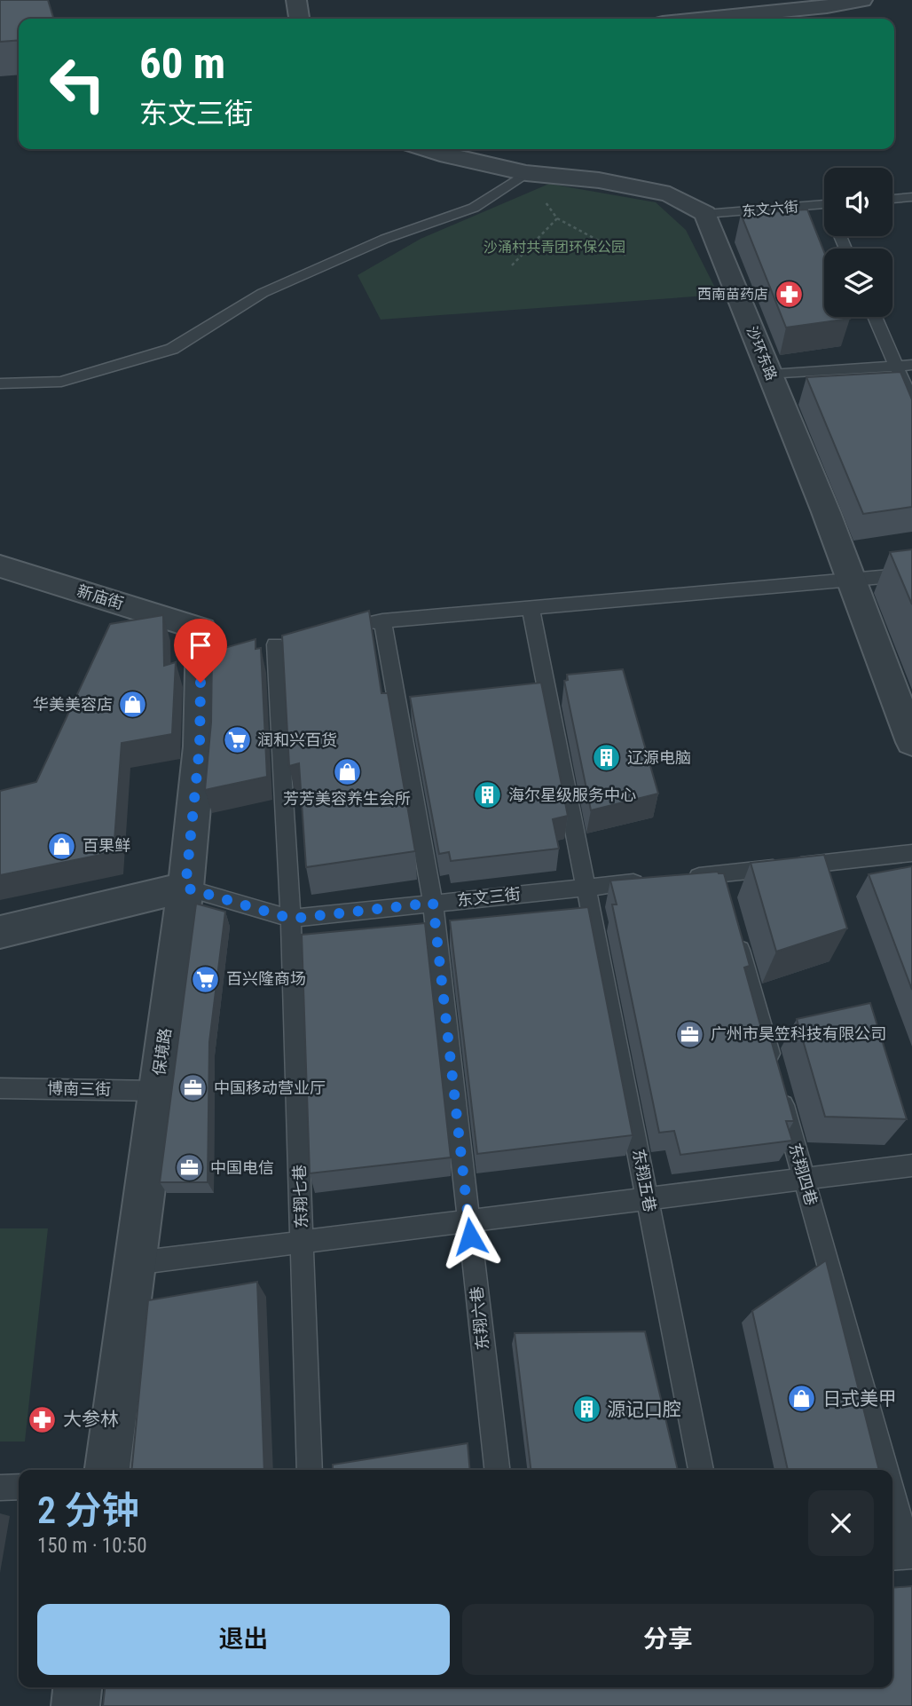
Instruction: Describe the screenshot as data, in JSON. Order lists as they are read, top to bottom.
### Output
{
  "streets": {
    "street": [
      "沙环东路",
      "新庙街",
      "东文三街",
      "保境路"
    ],
    "lane": [
      "东文六街",
      "博南三街",
      "东翔四巷",
      "东翔五巷",
      "东翔七巷",
      "东翔六巷"
    ]
  },
  "crossings": [
    ["东文六街", "沙环东路"],
    ["新庙街", "保境路"],
    ["东文三街", "保境路"],
    ["东文三街", "东翔五巷"],
    ["东文三街", "东翔七巷"],
    ["东文三街", "东翔六巷"],
    ["保境路", "博南三街"]
  ],
  "parks": ["沙涌村共青团环保公园"],
  "places": {
    "pharmacy": ["西南苗药店", "大参林"],
    "shop": [
      "华美美容店",
      "芳芳美容养生会所",
      "百果鲜",
      "日式美甲"
    ],
    "supermarket": ["润和兴百货", "百兴隆商场"],
    "building": ["辽源电脑", "海尔星级服务中心", "源记口腔"],
    "office": ["广州市昊笠科技有限公司", "中国移动营业厅", "中国电信"]
  },
  "page": {
    "turn": ["60 m", "东文三街"],
    "heading": ["2 分钟", "150 m · 10:50"],
    "buttons": ["退出", "分享"]
  }
}
